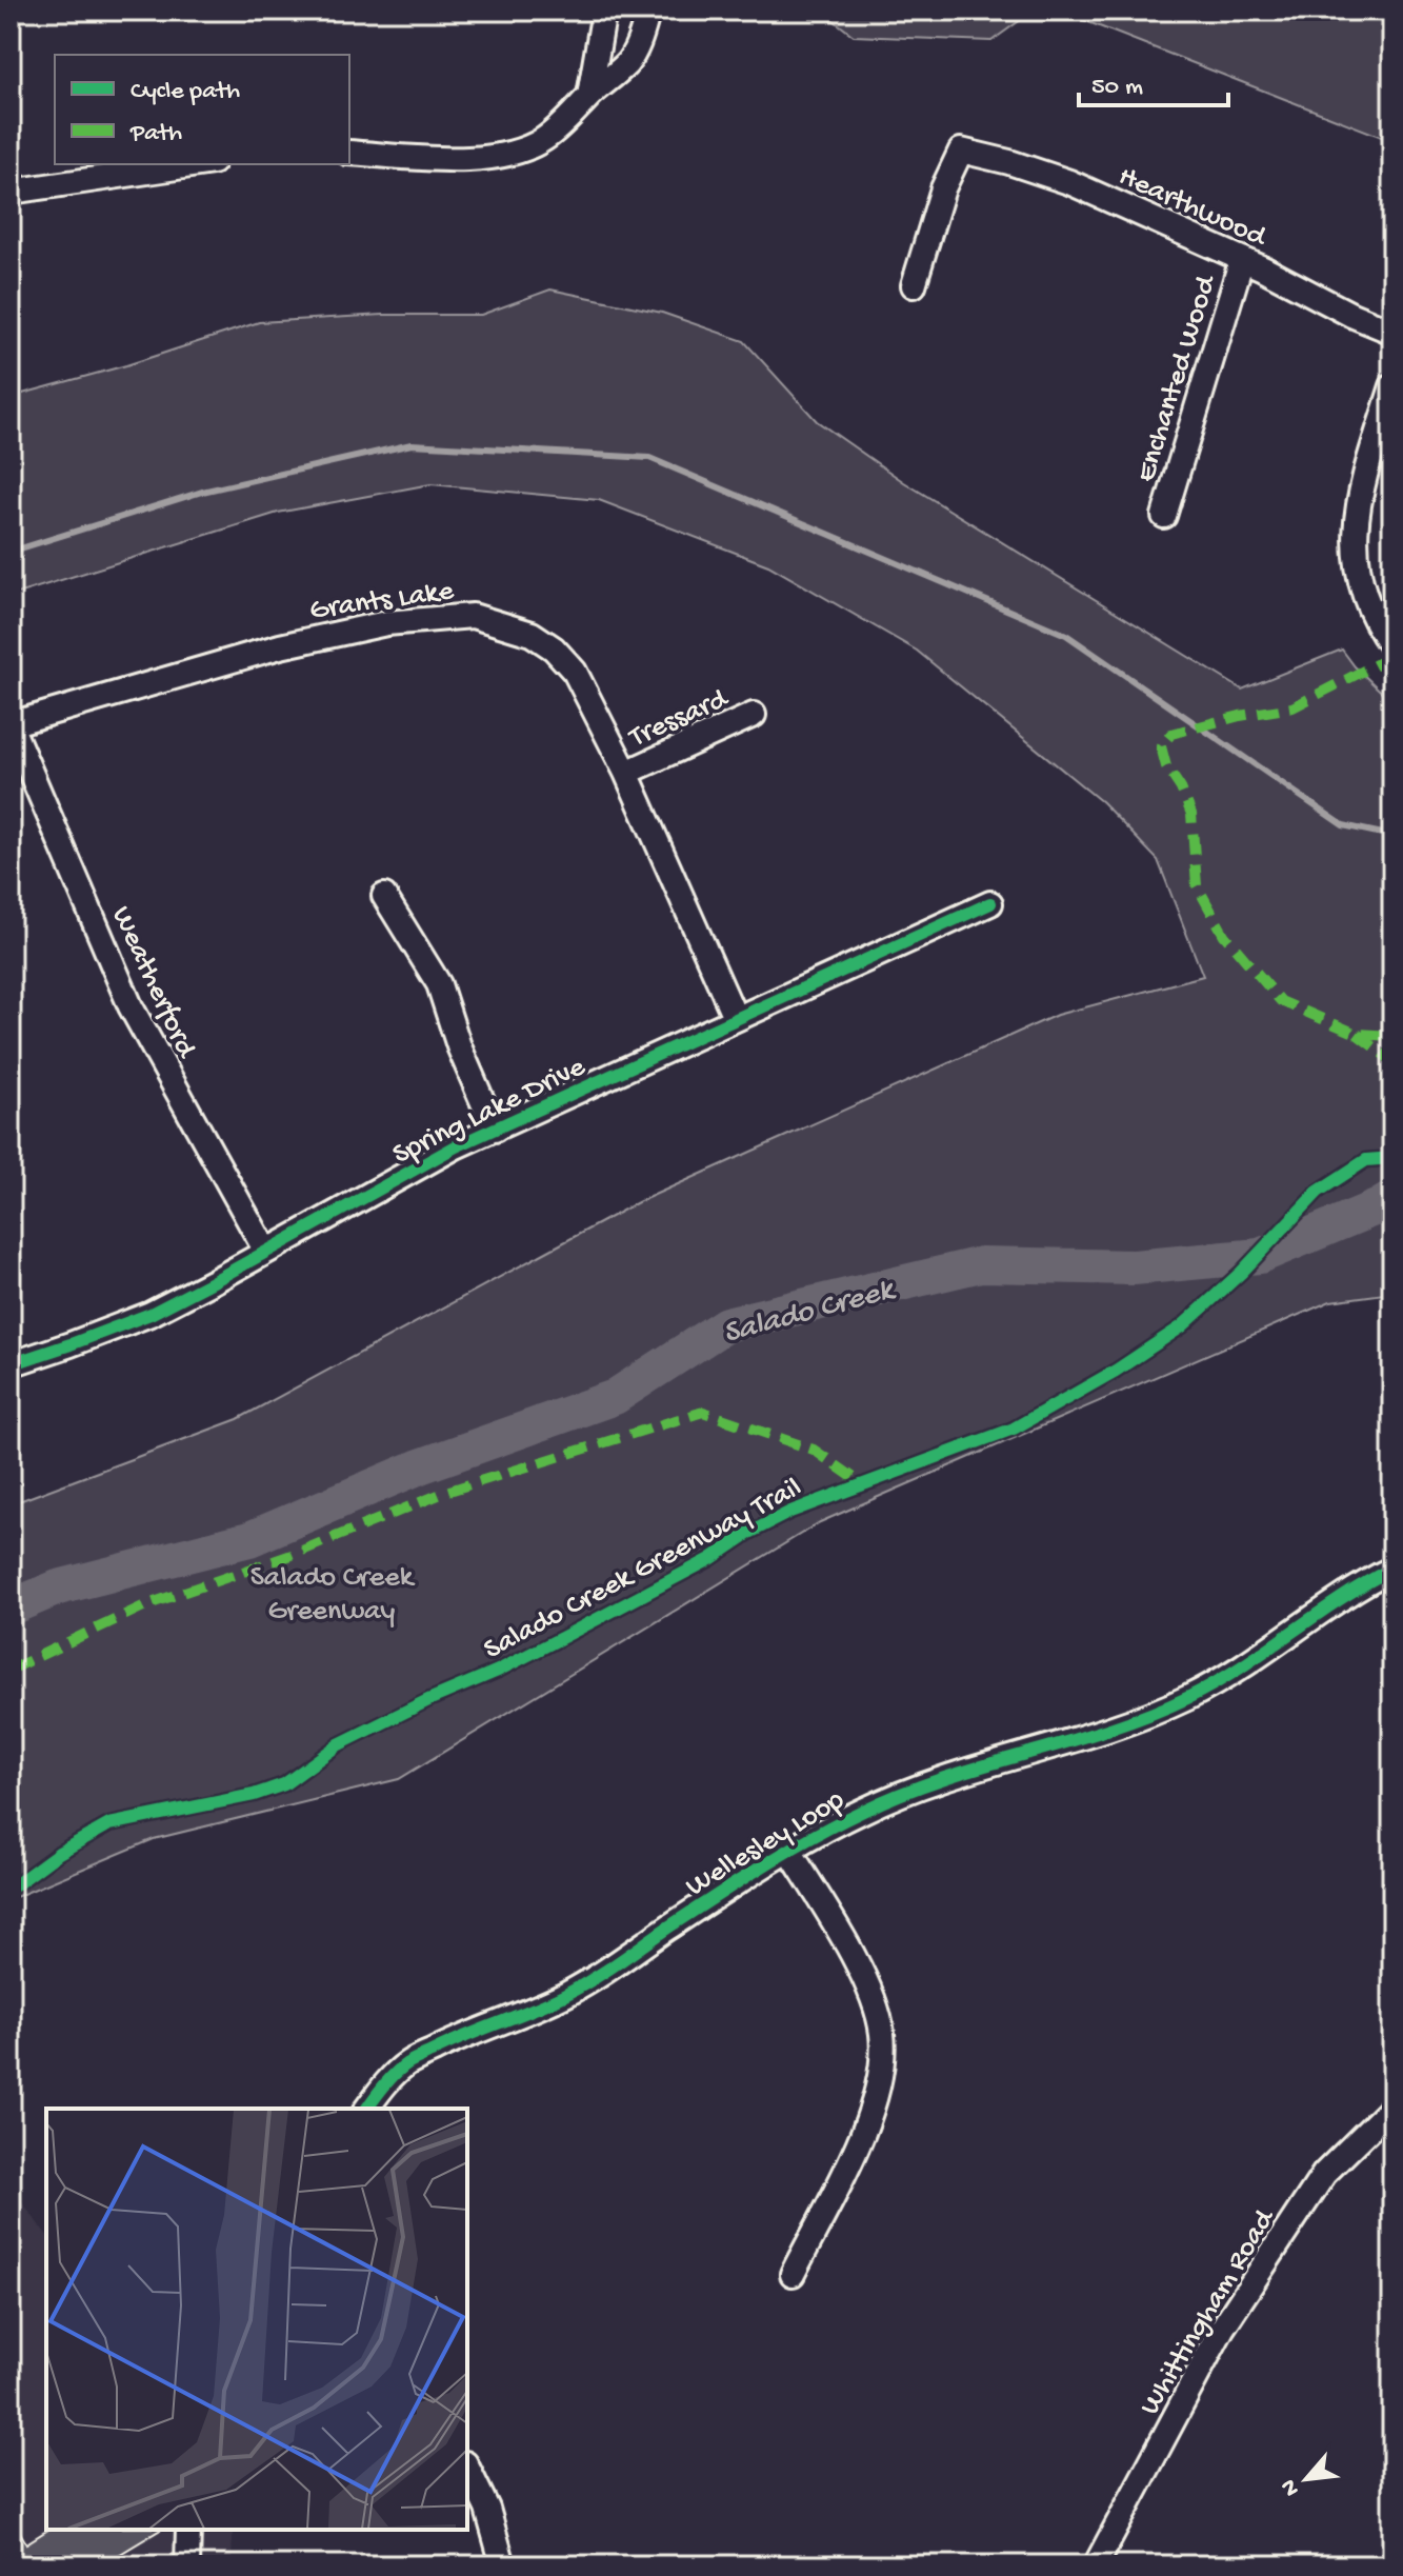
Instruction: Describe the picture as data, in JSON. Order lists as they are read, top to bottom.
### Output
{
  "streets": {
    "street": [
      "Hearthwood",
      "Enchanted Wood",
      "Grants Lake",
      "Tressard",
      "Weatherford",
      "Spring Lake Drive",
      "Wellesley Loop",
      "Whittingham Road"
    ],
    "cycle path": ["Salado Creek Greenway Trail"]
  },
  "crossings": [
    ["Hearthwood", "Enchanted Wood"],
    ["Grants Lake", "Tressard"],
    ["Grants Lake", "Weatherford"],
    ["Grants Lake", "Spring Lake Drive"],
    ["Weatherford", "Spring Lake Drive"]
  ],
  "water": ["Salado Creek"],
  "parks": ["Salado Creek Greenway"],
  "legend": ["Cycle path", "Path"],
  "scale_bar": "50 m",
  "north": "bottom left"
}
